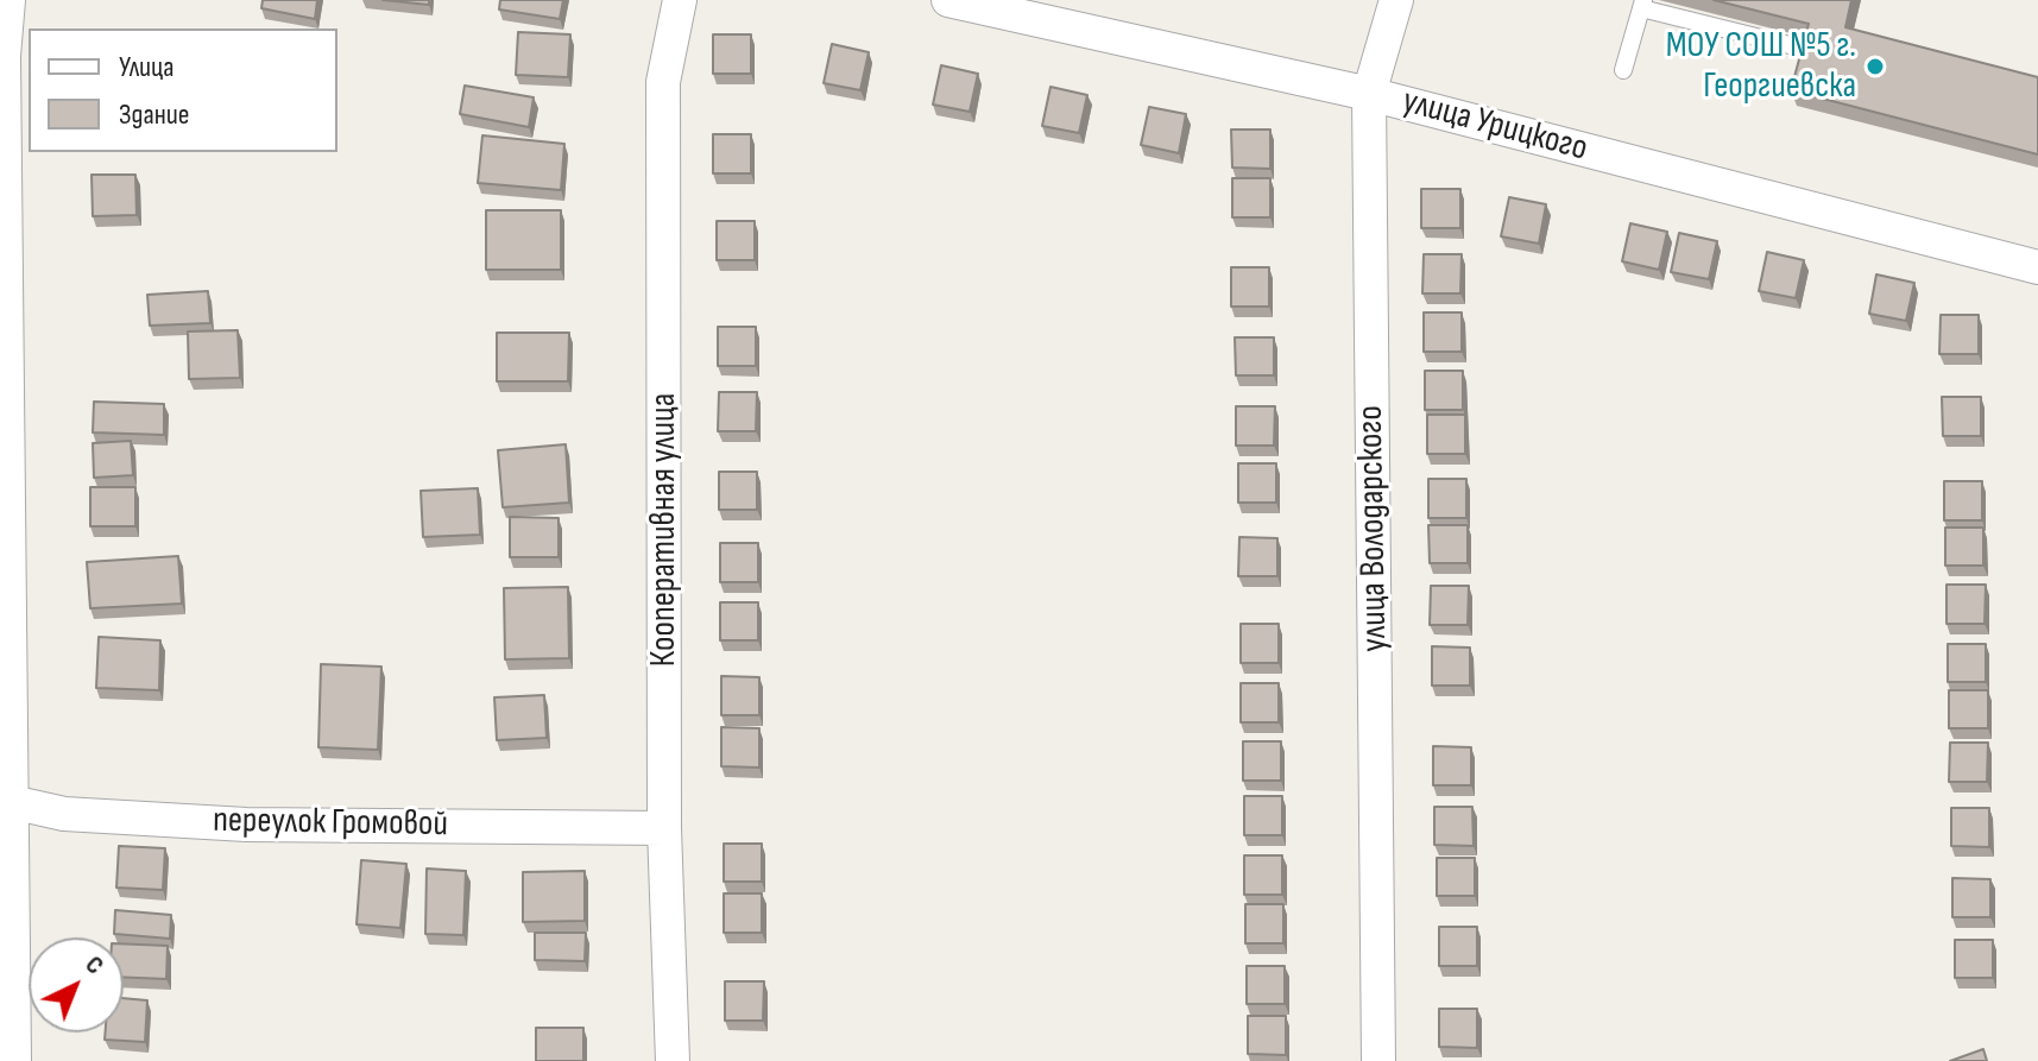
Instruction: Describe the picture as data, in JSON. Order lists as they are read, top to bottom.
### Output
{
  "streets": {
    "street": [
      "улица Урицкого",
      "улица Володарского",
      "Кооперативная улица",
      "переулок Громовой"
    ]
  },
  "crossings": [
    ["улица Урицкого", "улица Володарского"],
    ["Кооперативная улица", "переулок Громовой"]
  ],
  "places": ["МОУ СОШ №5 г. Георгиевска"],
  "legend": ["Улица", "Здание"],
  "north": "top right"
}
